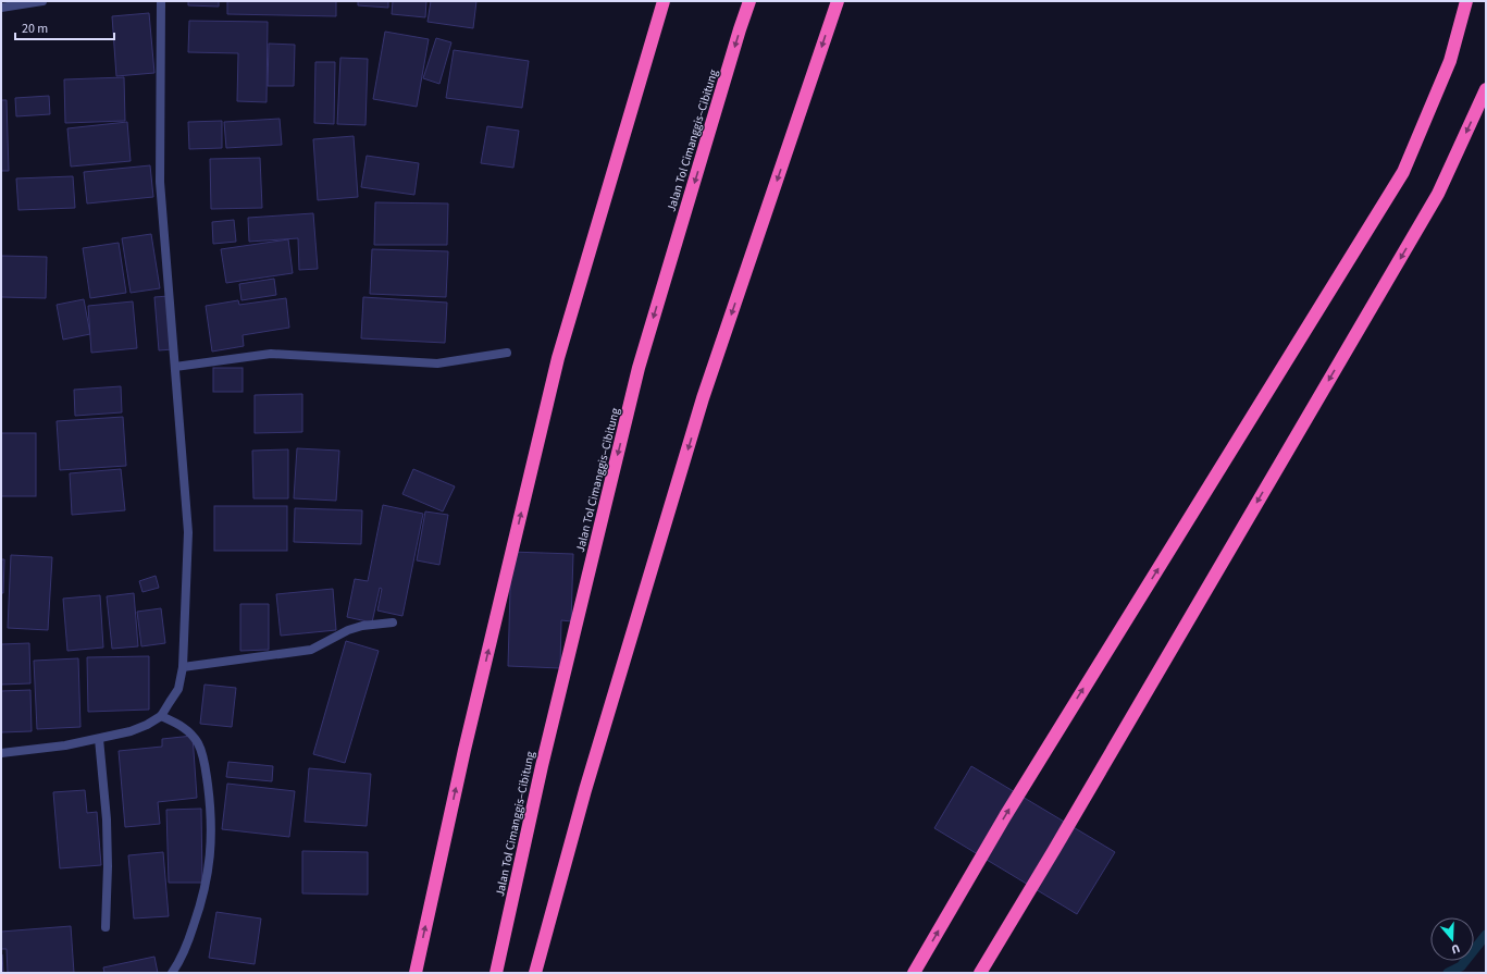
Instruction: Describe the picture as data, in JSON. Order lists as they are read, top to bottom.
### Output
{
  "streets": {
    "highway": ["Jalan Tol Cimanggis–Cibitung"]
  },
  "scale_bar": "20 m",
  "north": "bottom"
}
